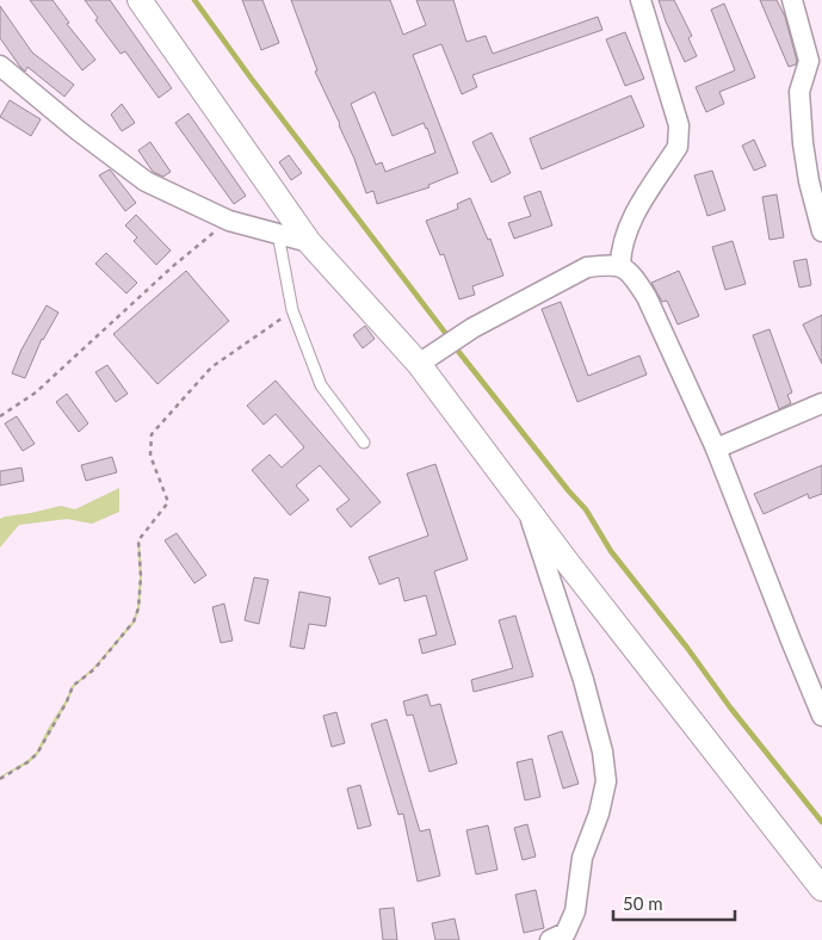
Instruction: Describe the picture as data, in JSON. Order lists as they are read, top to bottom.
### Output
{
  "scale_bar": "50 m"
}
